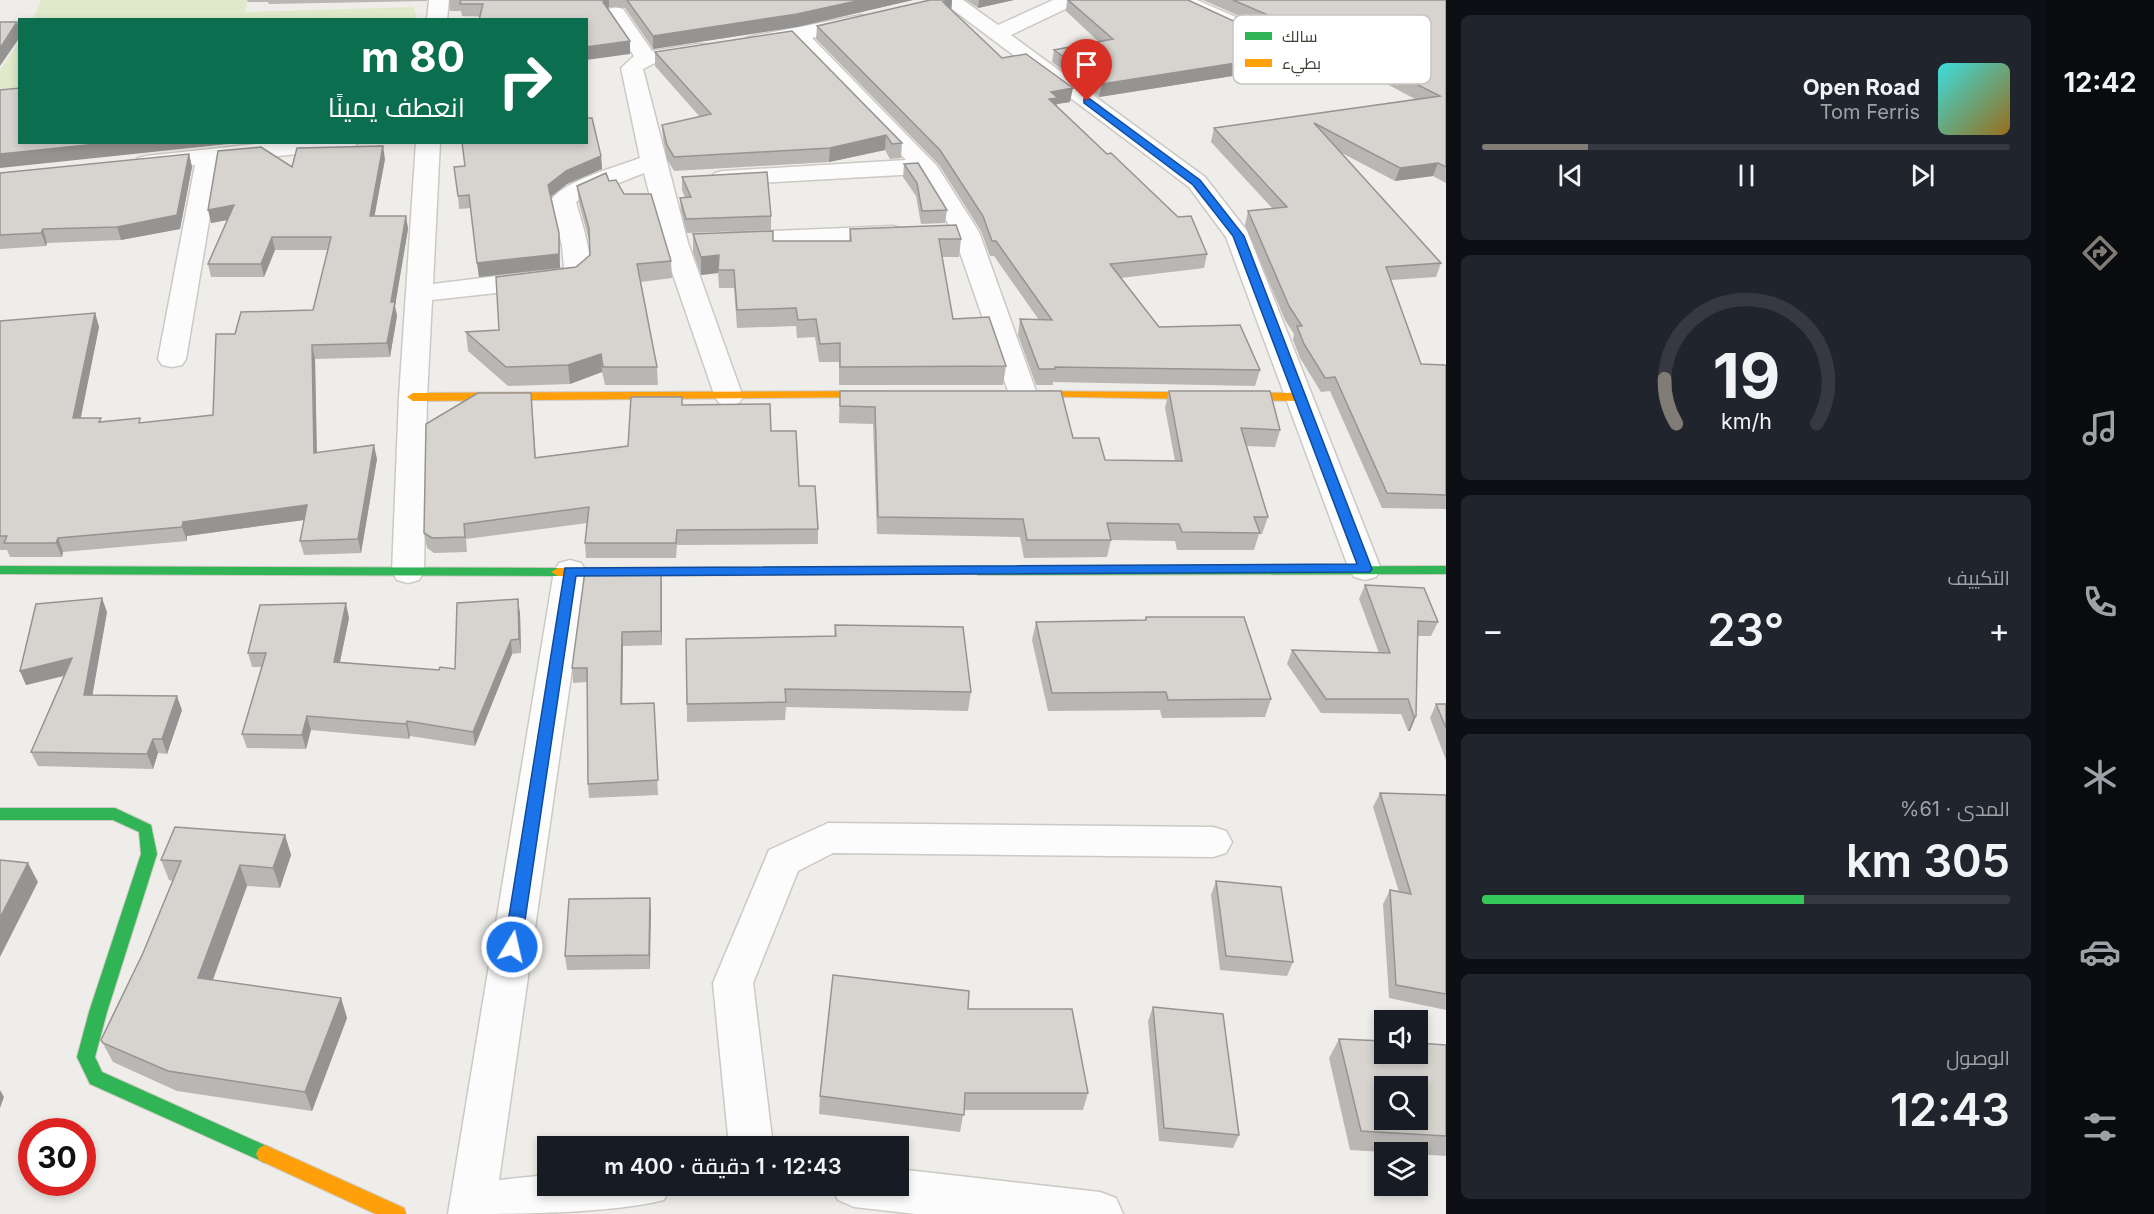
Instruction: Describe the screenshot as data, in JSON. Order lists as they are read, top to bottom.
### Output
{
  "legend": ["سالك", "بطيء"],
  "page": {
    "tabs": "12:42",
    "turn": ["80 m", "انعطف يمينًا"],
    "song": ["Open Road", "Tom Ferris"],
    "tile": [
      "التكييف",
      ["المدى · 61%", "305 km"],
      ["الوصول", "12:43"]
    ],
    "heat": ["−", "23°", "+"],
    "limit": "30",
    "trip": "12:43 · 1 دقيقة · 400 m",
    "gauge": ["19", "km/h"]
  }
}
